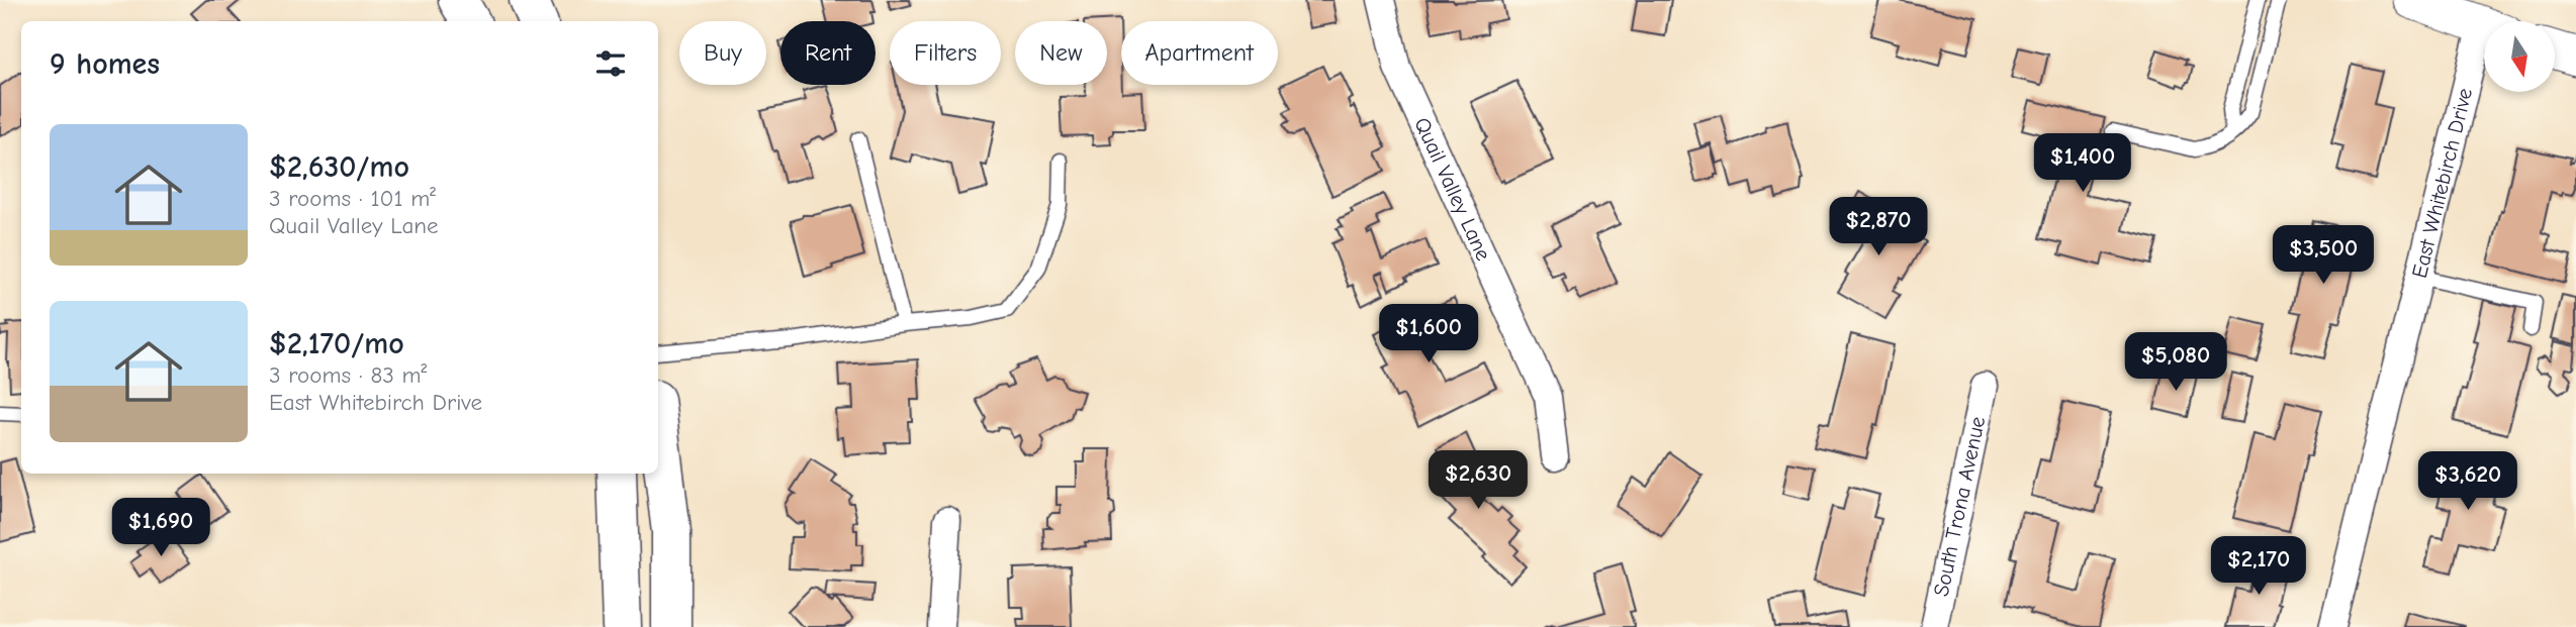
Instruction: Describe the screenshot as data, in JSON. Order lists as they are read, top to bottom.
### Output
{
  "streets": {
    "street": ["East Whitebirch Drive", "Quail Valley Lane", "South Trona Avenue"]
  },
  "north": "bottom",
  "page": {
    "chip": [
      "Buy",
      "Rent",
      "Filters",
      "New",
      "Apartment"
    ],
    "heading": "9 homes",
    "list": [
      {
        "name": "$2,630/mo",
        "note": "3 rooms · 101 m² · Quail Valley Lane"
      },
      {
        "name": "$2,170/mo",
        "note": "3 rooms · 83 m² · East Whitebirch Drive"
      }
    ],
    "price": [
      "$1,400",
      "$2,870",
      "$3,500",
      "$1,600",
      "$5,080",
      "$2,630",
      "$3,620",
      "$1,690",
      "$2,170"
    ]
  }
}
